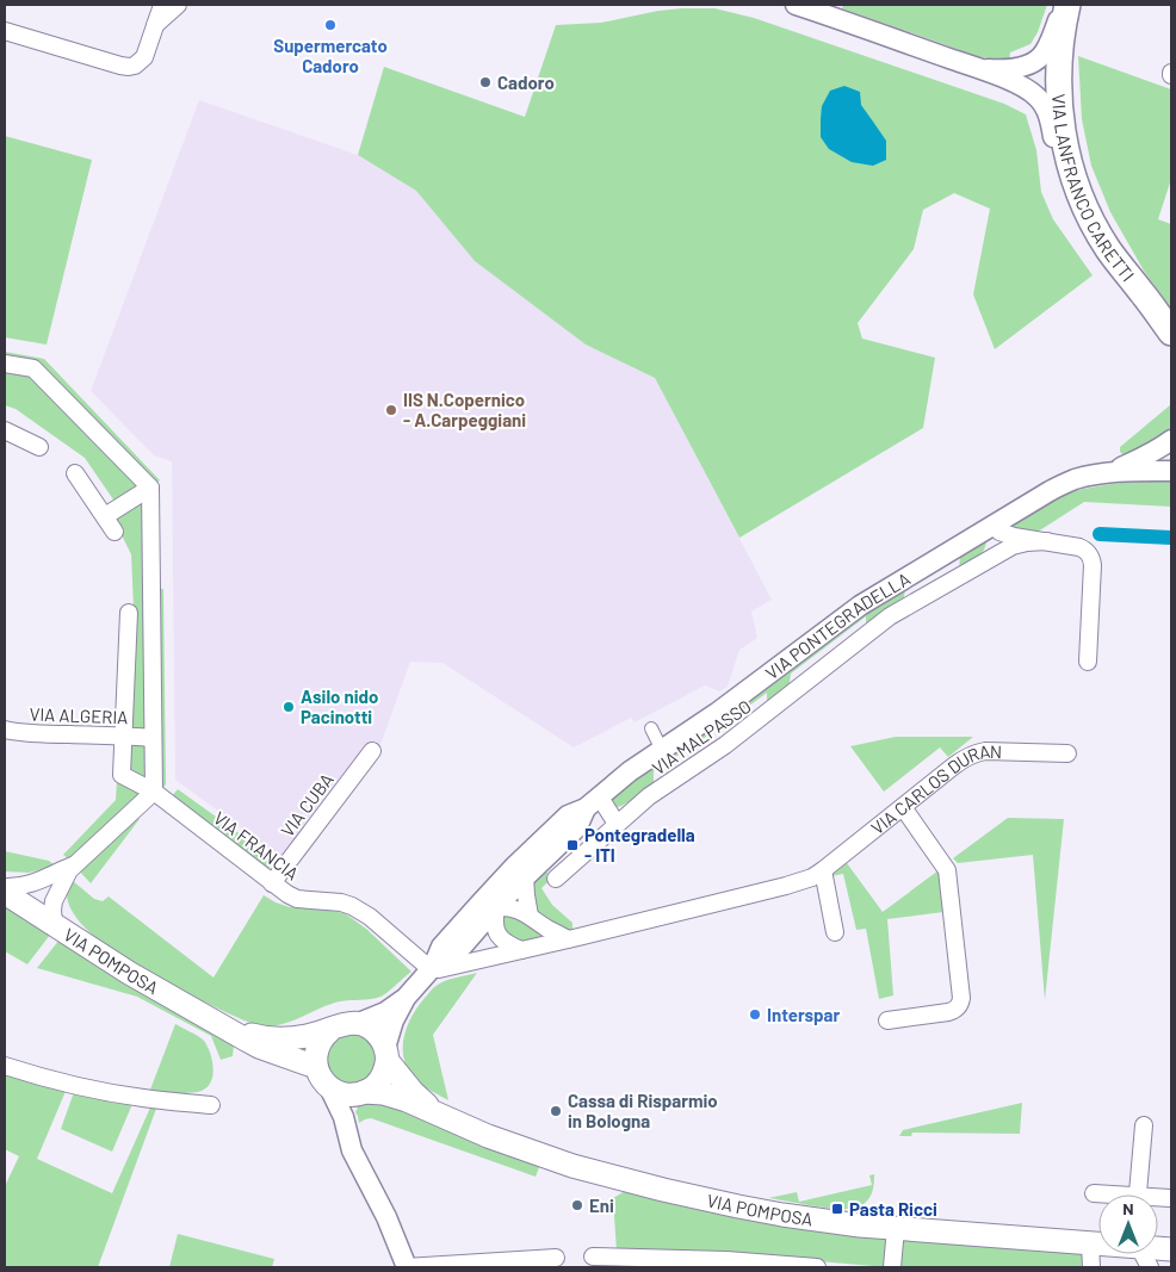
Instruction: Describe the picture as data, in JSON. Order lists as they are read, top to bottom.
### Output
{
  "streets": {
    "main road": ["VIA LANFRANCO CARETTI", "VIA POMPOSA"],
    "street": [
      "VIA PONTEGRADELLA",
      "VIA ALGERIA",
      "VIA MALPASSO",
      "VIA CARLOS DURAN",
      "VIA CUBA",
      "VIA FRANCIA"
    ]
  },
  "crossings": [
    ["VIA PONTEGRADELLA", "VIA MALPASSO"],
    ["VIA PONTEGRADELLA", "VIA CARLOS DURAN"],
    ["VIA PONTEGRADELLA", "VIA FRANCIA"],
    ["VIA PONTEGRADELLA", "VIA POMPOSA"],
    ["VIA ALGERIA", "VIA FRANCIA"],
    ["VIA CARLOS DURAN", "VIA FRANCIA"],
    ["VIA CUBA", "VIA FRANCIA"]
  ],
  "places": {
    "other": [
      "Supermercato Cadoro",
      "Cadoro",
      "IIS N.Copernico - A.Carpeggiani",
      "Asilo nido Pacinotti",
      "Interspar",
      "Cassa di Risparmio in Bologna",
      "Eni"
    ],
    "transit": ["Pontegradella - ITI", "Pasta Ricci"]
  },
  "north": "top"
}
